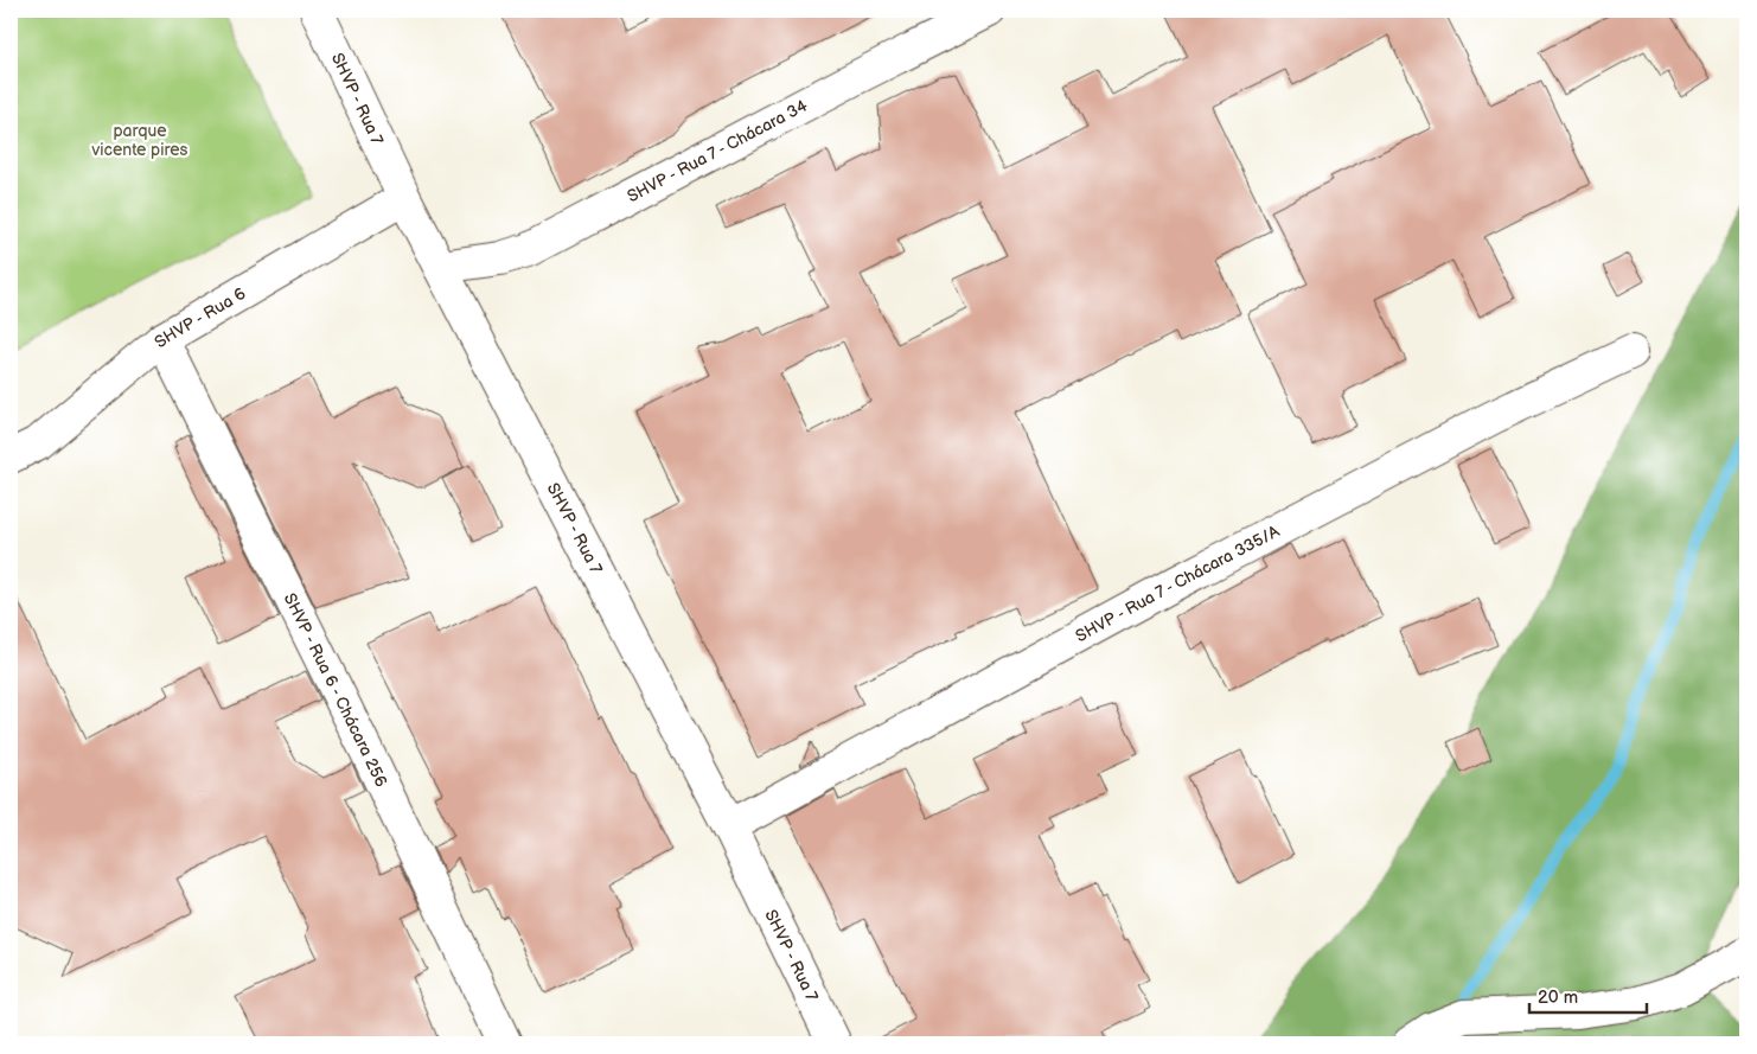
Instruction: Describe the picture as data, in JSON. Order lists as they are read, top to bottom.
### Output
{
  "streets": {
    "street": [
      "SHVP - Rua 7",
      "SHVP - Rua 7 - Chácara 34",
      "SHVP - Rua 6",
      "SHVP - Rua 7 - Chácara 335/A",
      "SHVP - Rua 6 - Chácara 256"
    ]
  },
  "crossings": [
    ["SHVP - Rua 7", "SHVP - Rua 7 - Chácara 34"],
    ["SHVP - Rua 7", "SHVP - Rua 6"],
    ["SHVP - Rua 7", "SHVP - Rua 7 - Chácara 335/A"],
    ["SHVP - Rua 6", "SHVP - Rua 6 - Chácara 256"]
  ],
  "parks": ["parque vicente pires"],
  "scale_bar": "20 m"
}
